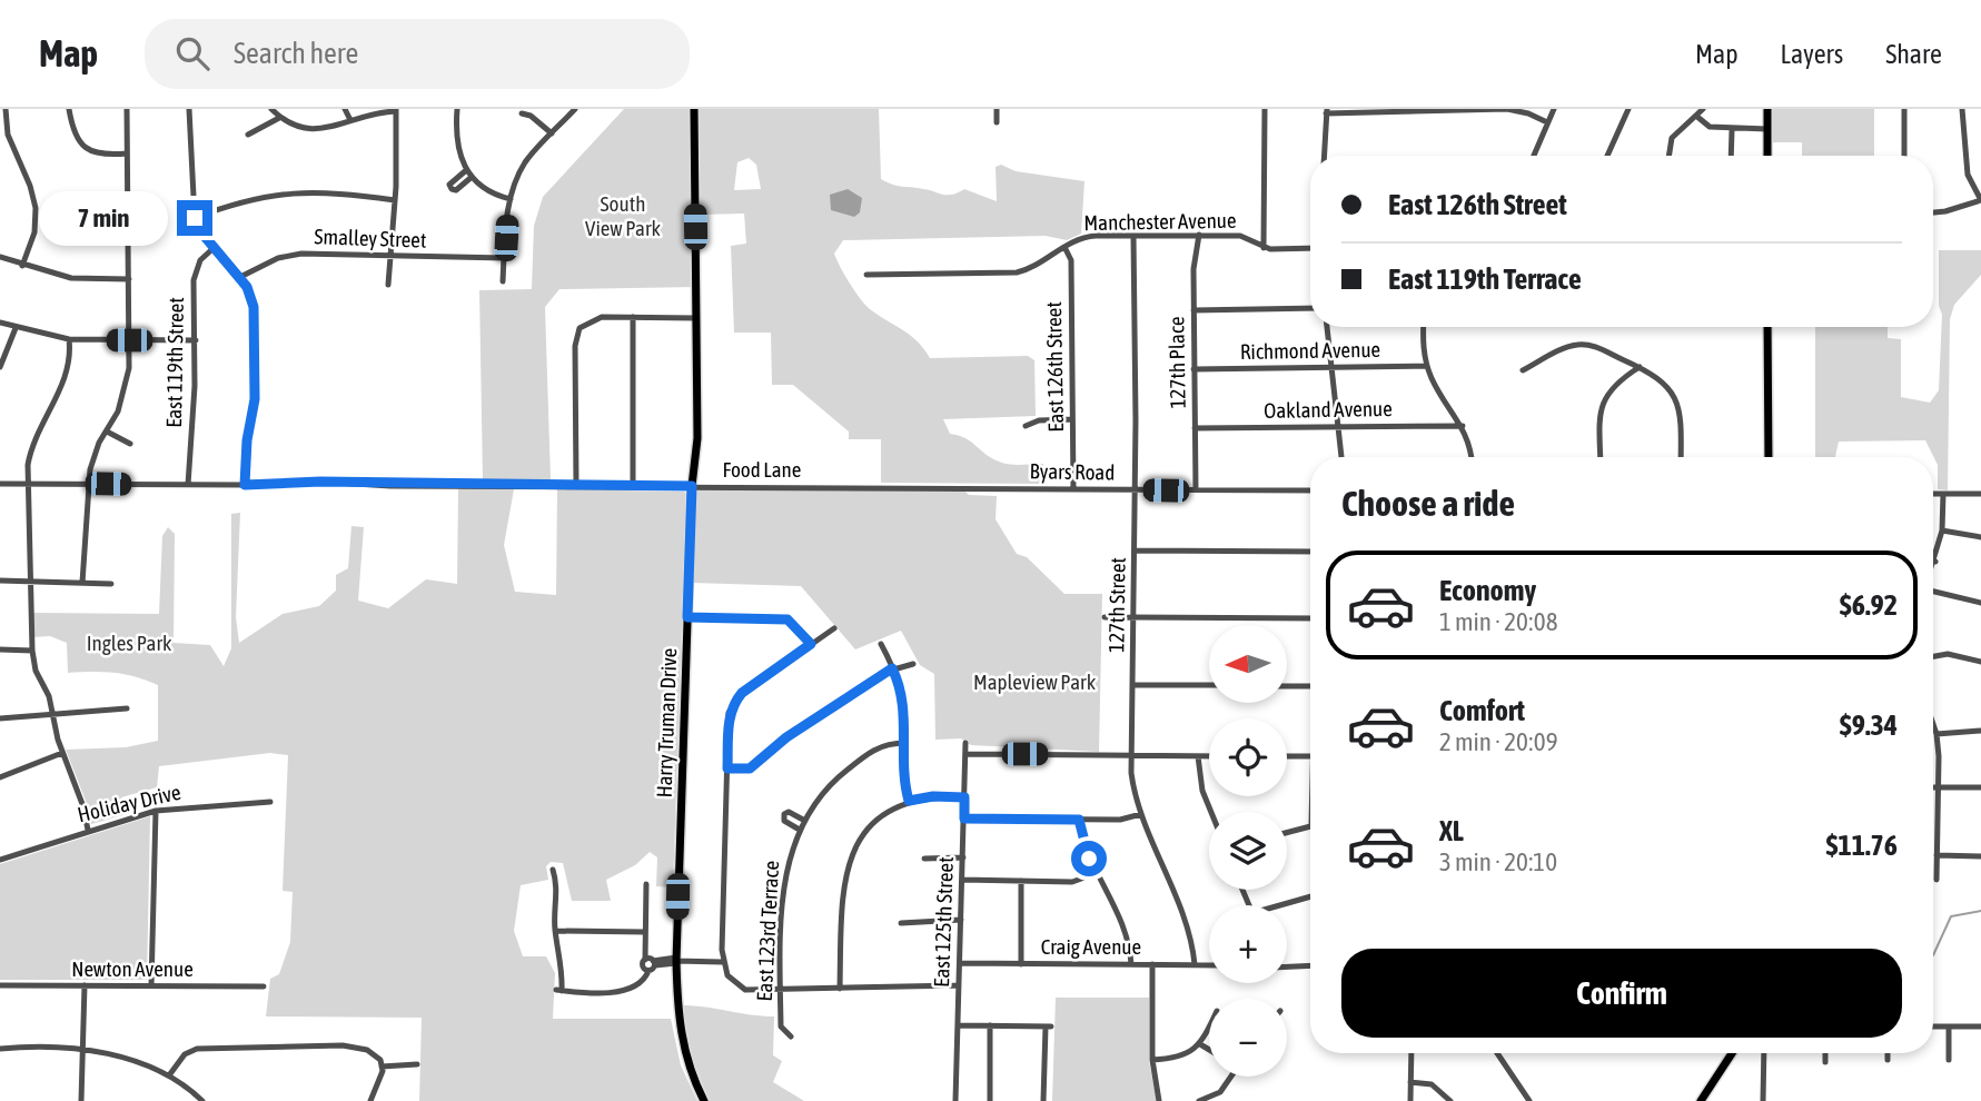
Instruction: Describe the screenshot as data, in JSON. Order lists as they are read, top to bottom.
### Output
{
  "streets": {
    "main road": ["Harry Truman Drive"],
    "street": [
      "Manchester Avenue",
      "Smalley Street",
      "Richmond Avenue",
      "East 119th Street",
      "127th Place",
      "East 126th Street",
      "Oakland Avenue",
      "Food Lane",
      "Byars Road",
      "127th Street",
      "Holiday Drive",
      "East 125th Street",
      "East 123rd Terrace",
      "Craig Avenue",
      "Newton Avenue"
    ]
  },
  "crossings": [
    ["Manchester Avenue", "127th Place"],
    ["Manchester Avenue", "East 126th Street"],
    ["Manchester Avenue", "127th Street"],
    ["Richmond Avenue", "127th Place"],
    ["East 119th Street", "Food Lane"],
    ["127th Place", "Oakland Avenue"],
    ["127th Place", "Byars Road"],
    ["East 126th Street", "Byars Road"],
    ["Food Lane", "Byars Road"],
    ["Food Lane", "Harry Truman Drive"],
    ["Byars Road", "127th Street"],
    ["127th Street", "Craig Avenue"],
    ["East 125th Street", "Craig Avenue"]
  ],
  "parks": ["South View Park", "Ingles Park", "Mapleview Park"],
  "north": "left",
  "page": {
    "header": "Map",
    "search": "Search here",
    "nav": ["Map", "Layers", "Share"],
    "banner": ["East 126th Street", "East 119th Terrace"],
    "bubble": "7 min",
    "heading": "Choose a ride",
    "list": [
      {
        "name": "Economy",
        "note": "1 min · 20:08",
        "value": "$6.92"
      },
      {
        "name": "Comfort",
        "note": "2 min · 20:09",
        "value": "$9.34"
      },
      {
        "name": "XL",
        "note": "3 min · 20:10",
        "value": "$11.76"
      }
    ],
    "map_buttons": ["+", "−"],
    "buttons": "Confirm"
  }
}
